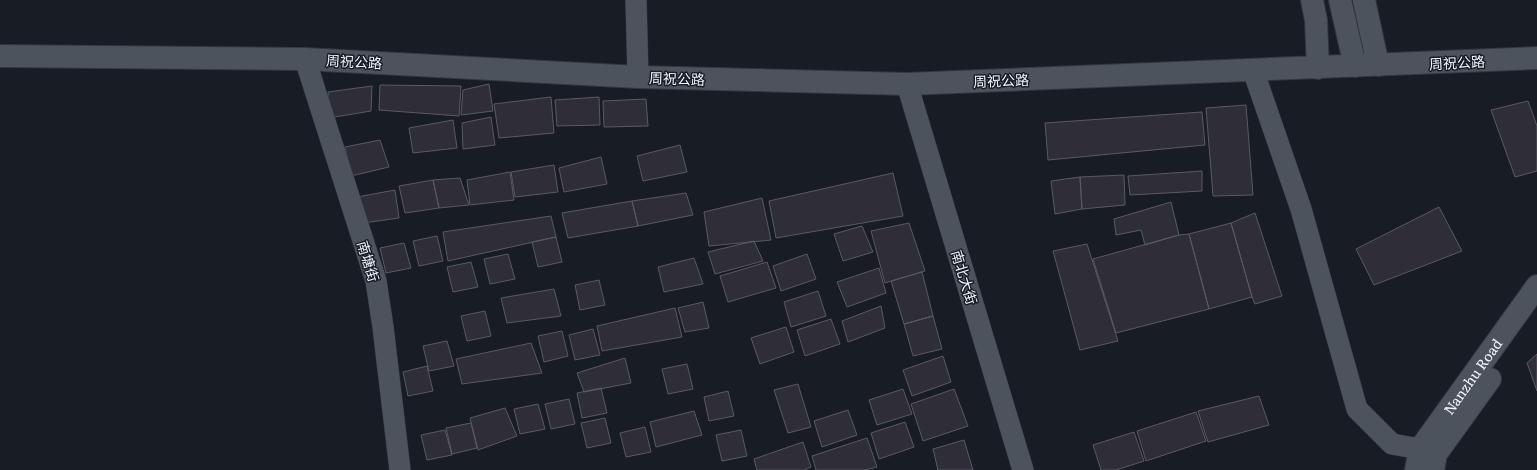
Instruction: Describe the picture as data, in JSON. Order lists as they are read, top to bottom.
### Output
{
  "streets": {
    "street": [
      "周祝公路",
      "南塘街",
      "南北大街",
      "Nanzhu Road"
    ]
  },
  "crossings": [
    ["周祝公路", "南塘街"],
    ["周祝公路", "南北大街"]
  ]
}
